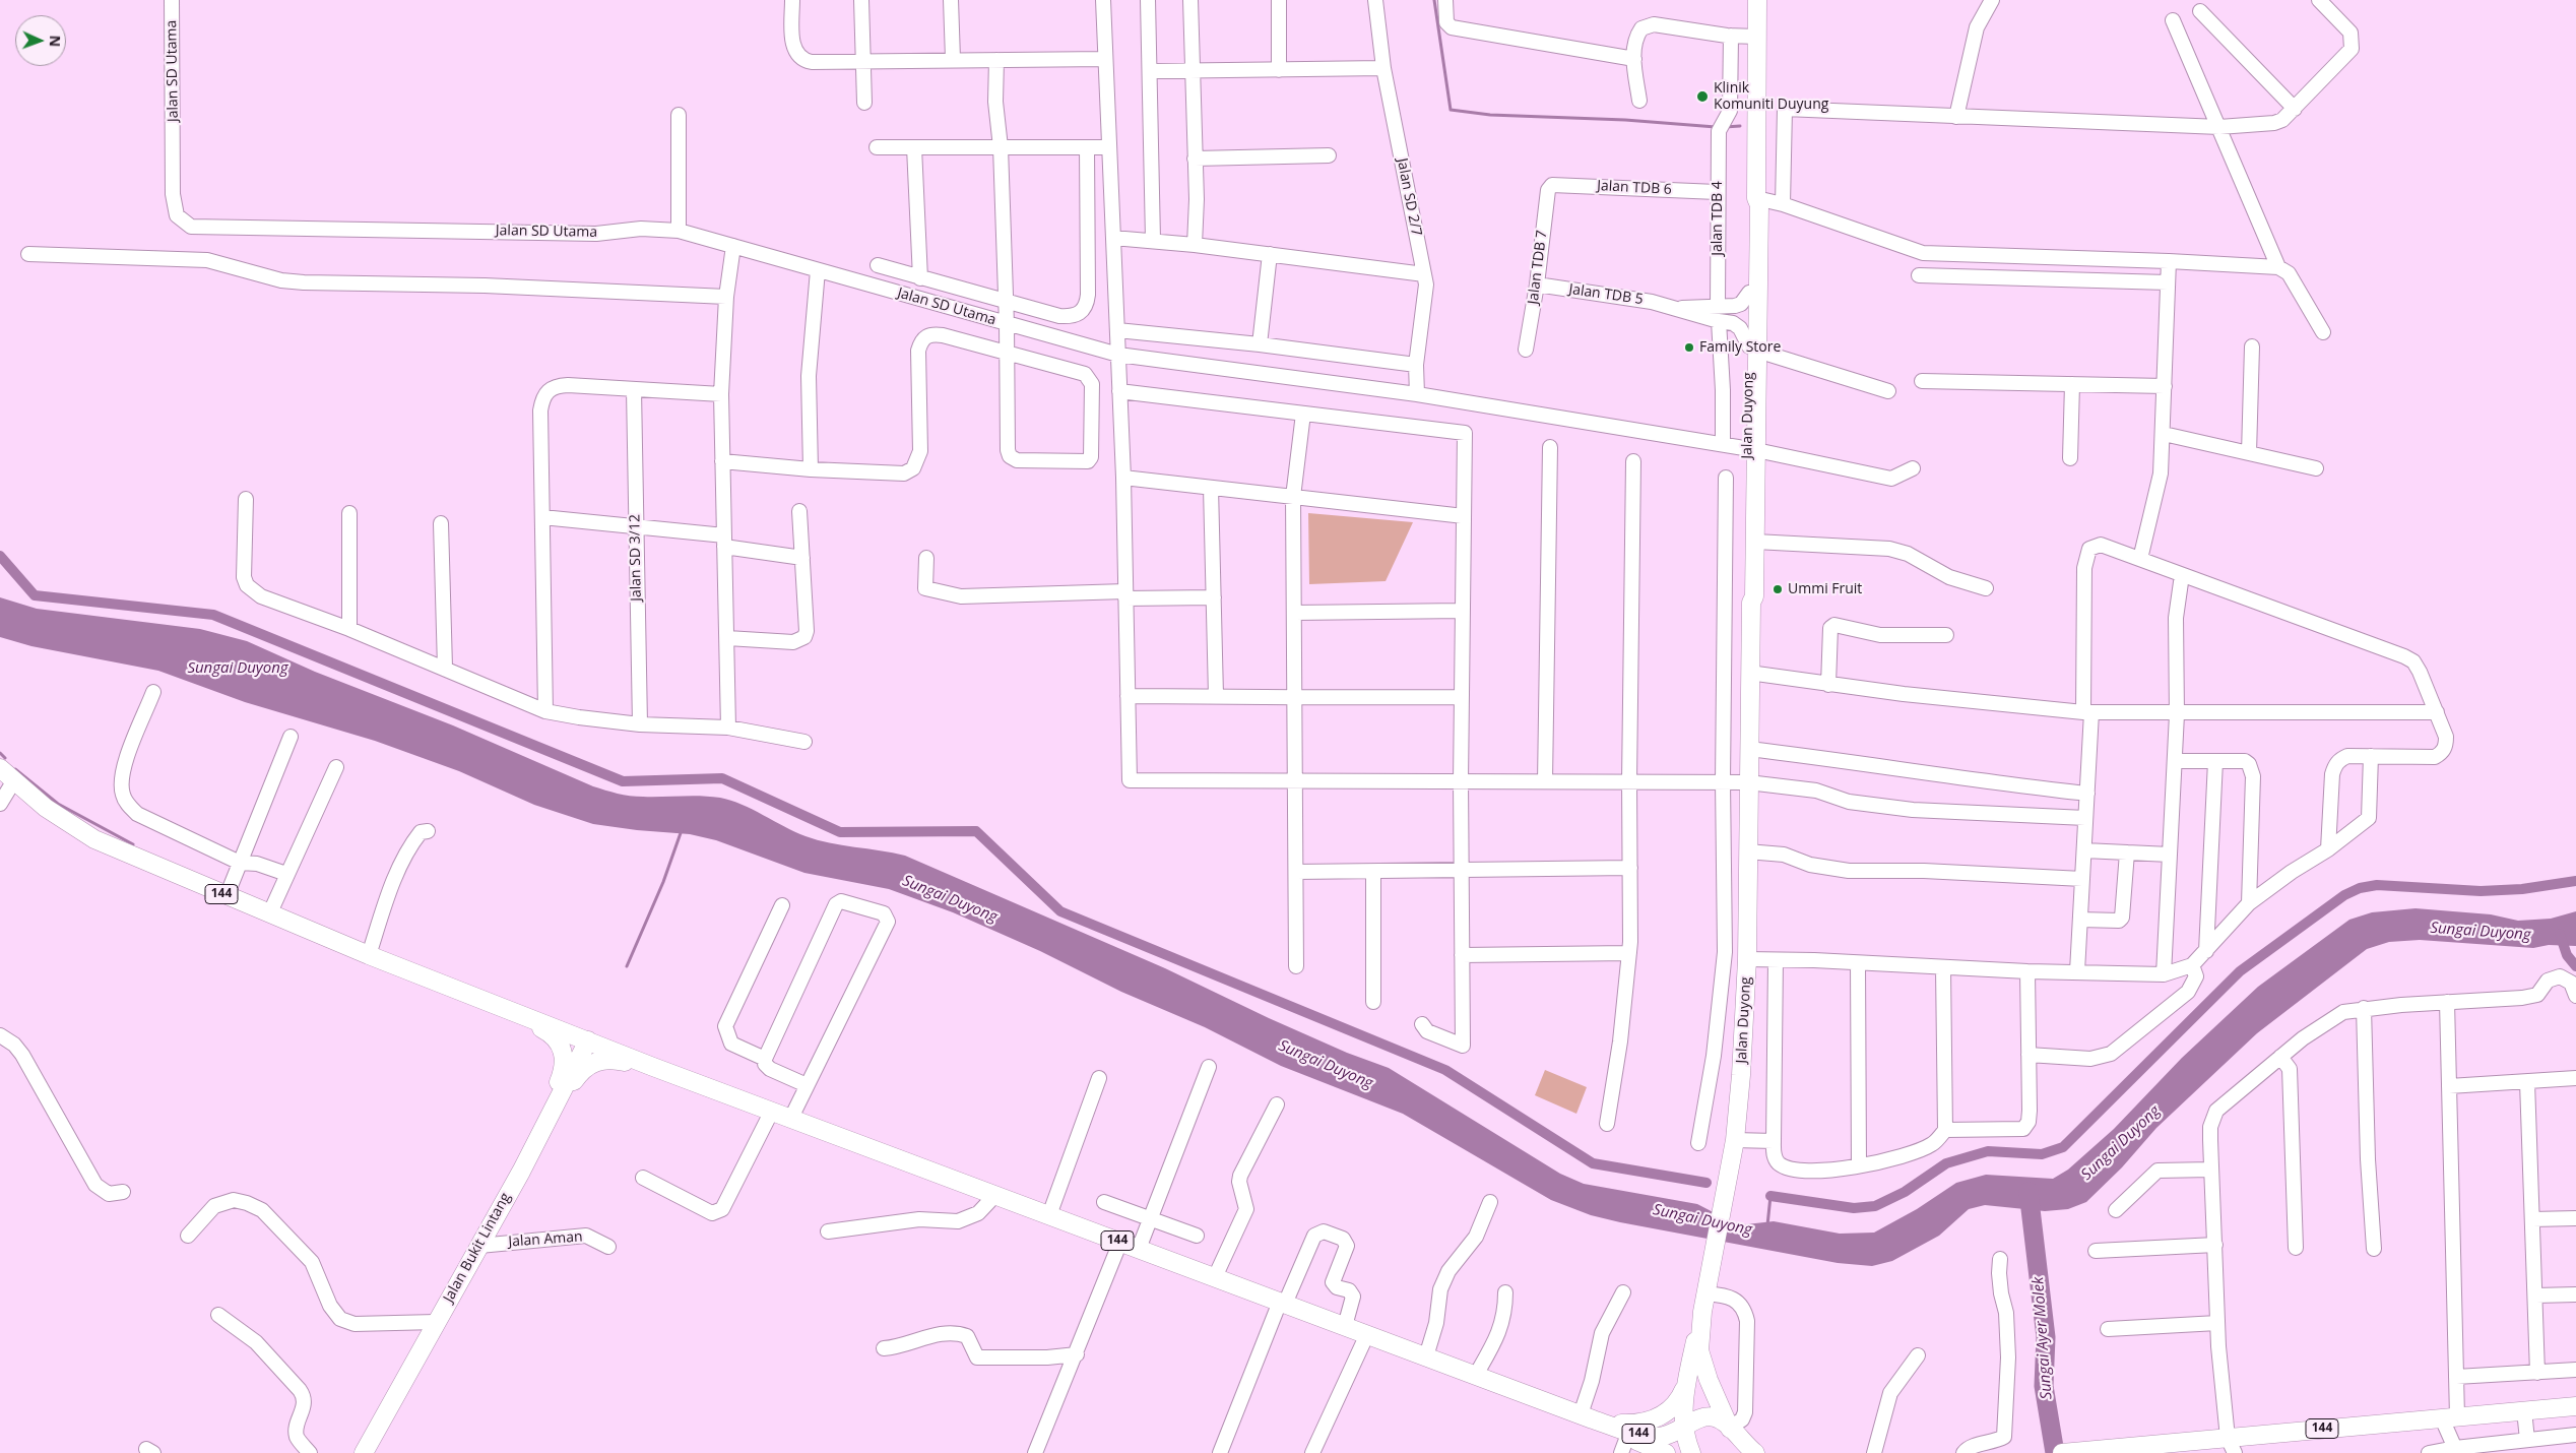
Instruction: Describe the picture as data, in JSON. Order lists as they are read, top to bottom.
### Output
{
  "streets": {
    "main road": ["Jalan Duyong", "144", "Jalan Bukit Lintang"],
    "street": [
      "Jalan SD Utama",
      "Jalan TDB 6",
      "Jalan SD 2/7",
      "Jalan TDB 4",
      "Jalan TDB 7",
      "Jalan TDB 5",
      "Jalan SD 3/12",
      "Jalan Aman"
    ]
  },
  "crossings": [
    ["Jalan SD Utama", "Jalan SD 2/7"],
    ["Jalan SD Utama", "Jalan Duyong"],
    ["Jalan TDB 6", "Jalan TDB 4"],
    ["Jalan TDB 6", "Jalan TDB 7"],
    ["Jalan TDB 7", "Jalan TDB 5"],
    ["Jalan TDB 5", "Jalan Duyong"],
    ["Jalan Duyong", "144"],
    ["144", "Jalan Bukit Lintang"],
    ["Jalan Aman", "Jalan Bukit Lintang"]
  ],
  "water": ["Sungai Duyong", "Sungai Ayer Molek"],
  "places": ["Klinik Komuniti Duyung", "Family Store", "Ummi Fruit"],
  "north": "right"
}
